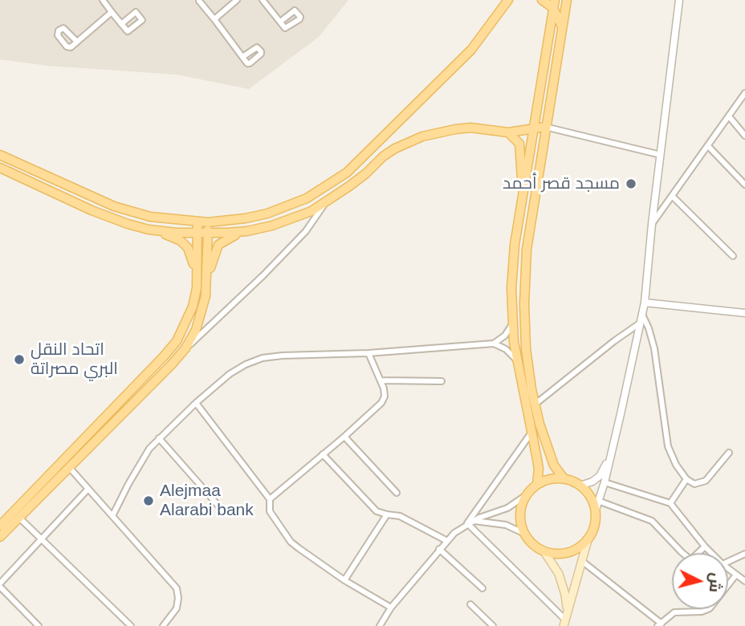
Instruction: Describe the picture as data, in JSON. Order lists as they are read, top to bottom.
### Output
{
  "places": ["مسجد قصر أحمد", "اتحاد النقل البري مصراتة", "Alejmaa Alarabi bank"],
  "north": "right"
}
